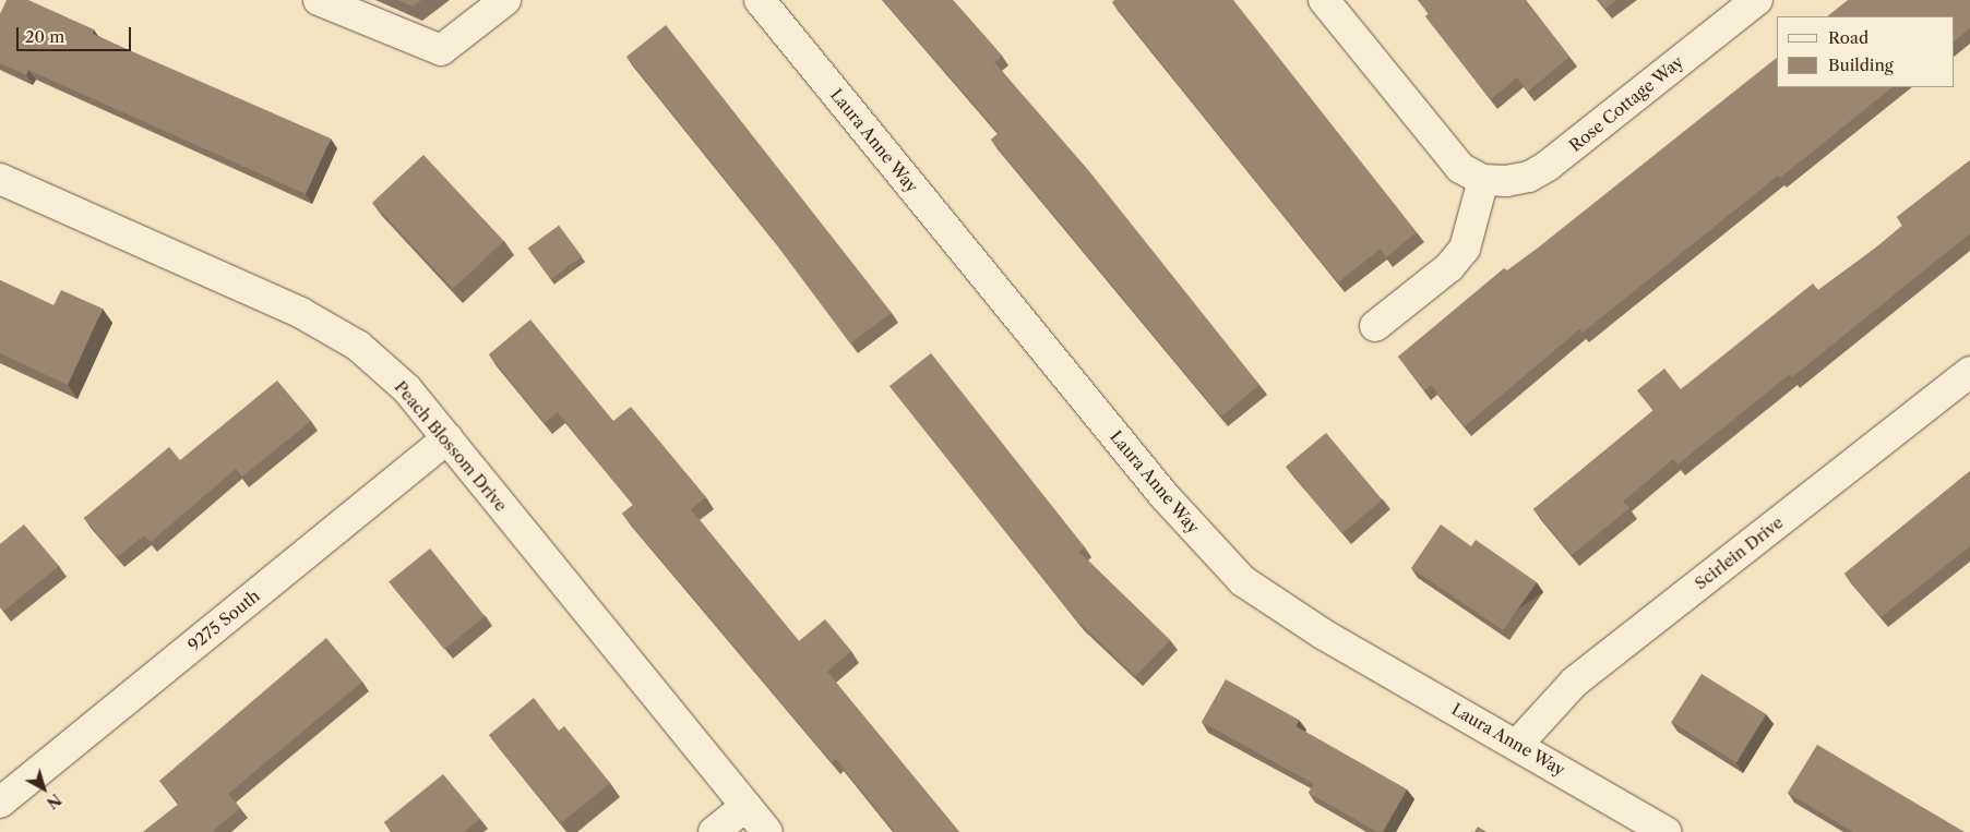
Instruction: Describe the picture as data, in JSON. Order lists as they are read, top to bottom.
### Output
{
  "streets": {
    "street": [
      "Rose Cottage Way",
      "Laura Anne Way",
      "Peach Blossom Drive",
      "Scirlein Drive",
      "9275 South"
    ]
  },
  "crossings": [
    ["Laura Anne Way", "Scirlein Drive"],
    ["Peach Blossom Drive", "9275 South"]
  ],
  "legend": ["Road", "Building"],
  "scale_bar": "20 m",
  "north": "bottom right"
}
